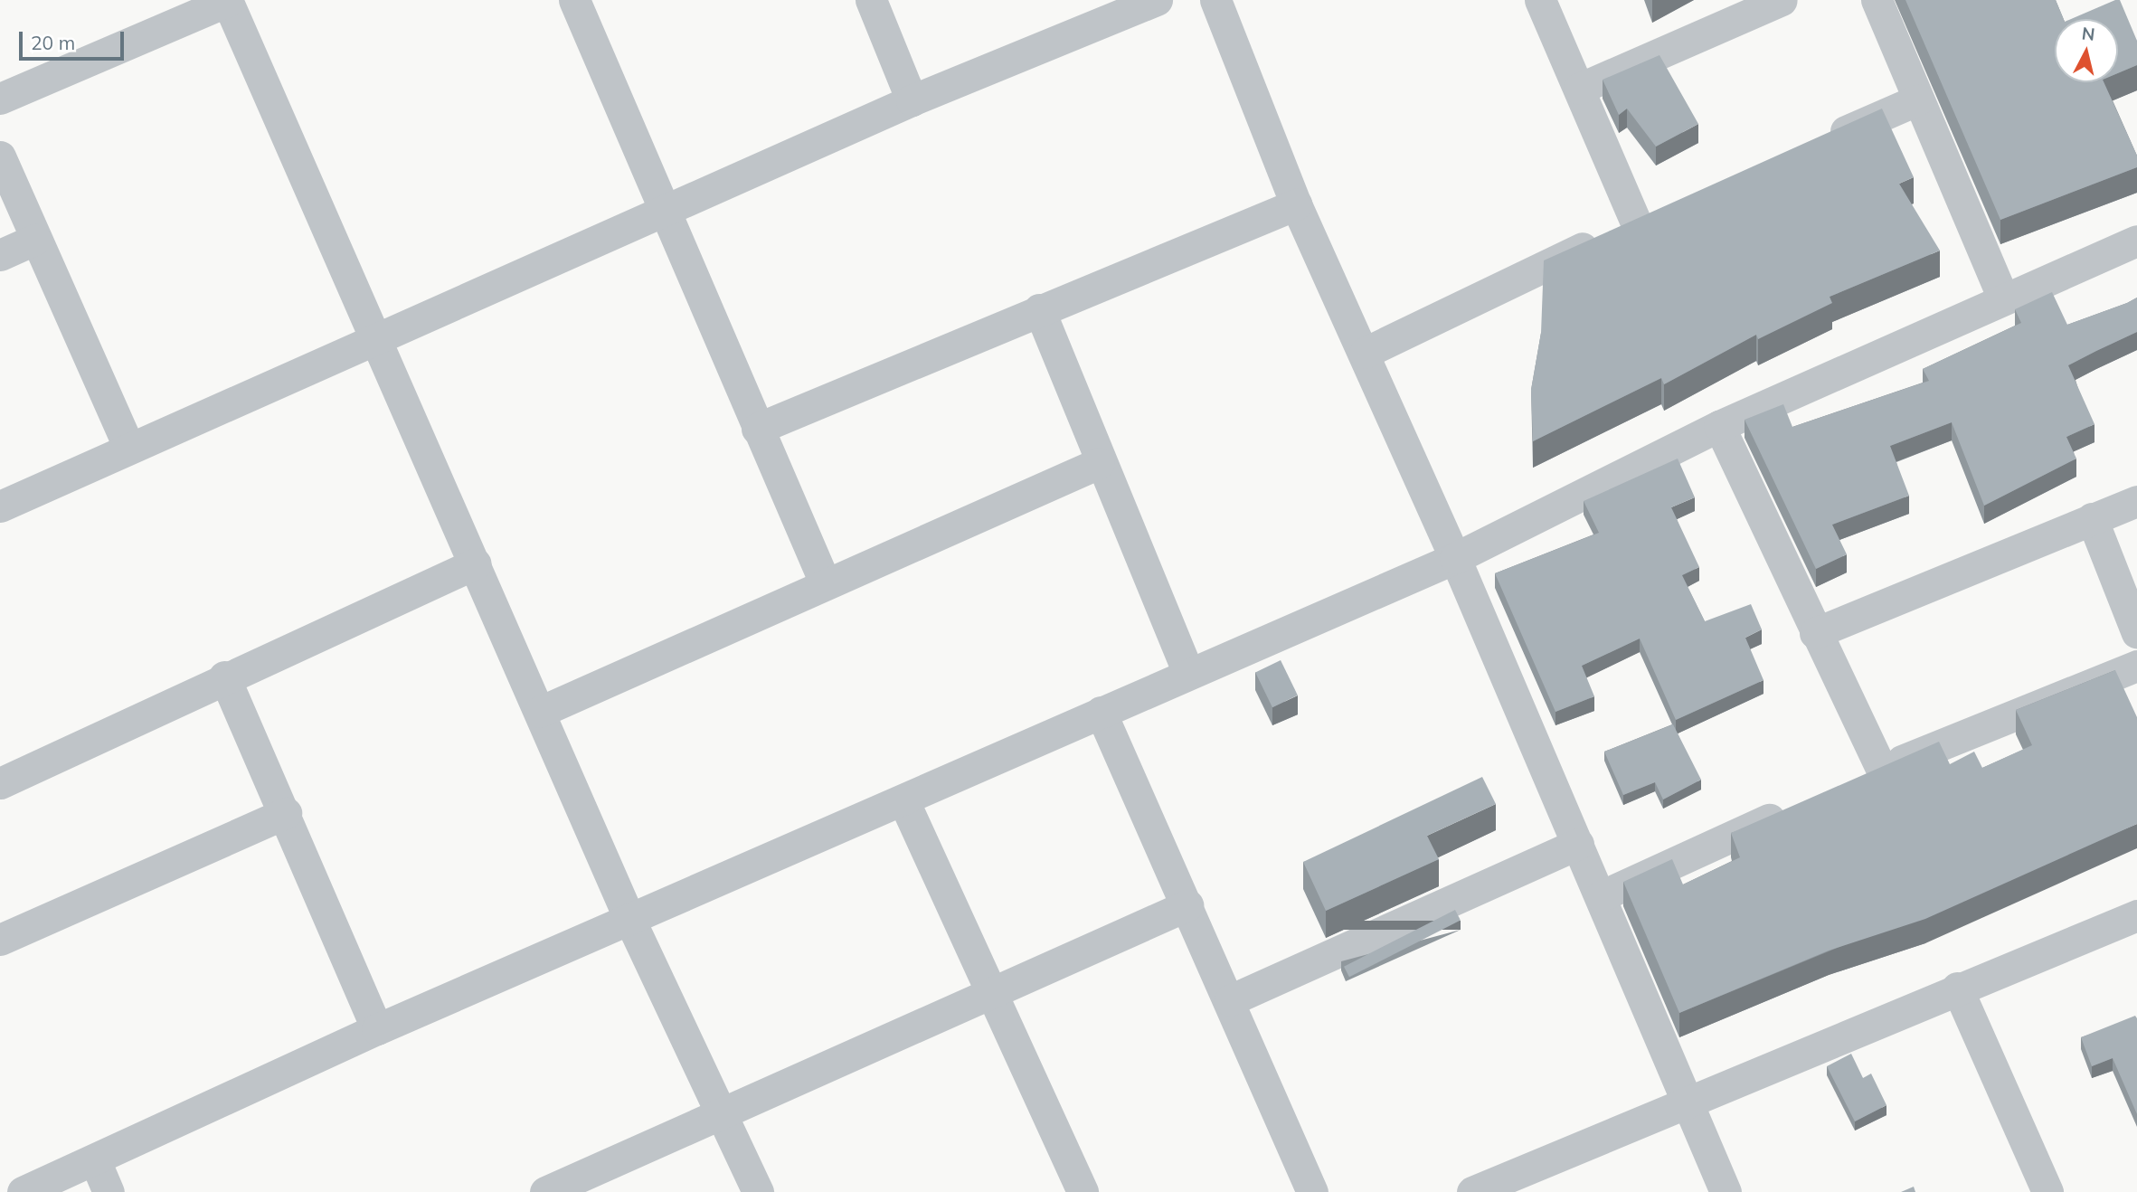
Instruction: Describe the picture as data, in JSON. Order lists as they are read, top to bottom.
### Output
{
  "scale_bar": "20 m",
  "north": "top"
}
